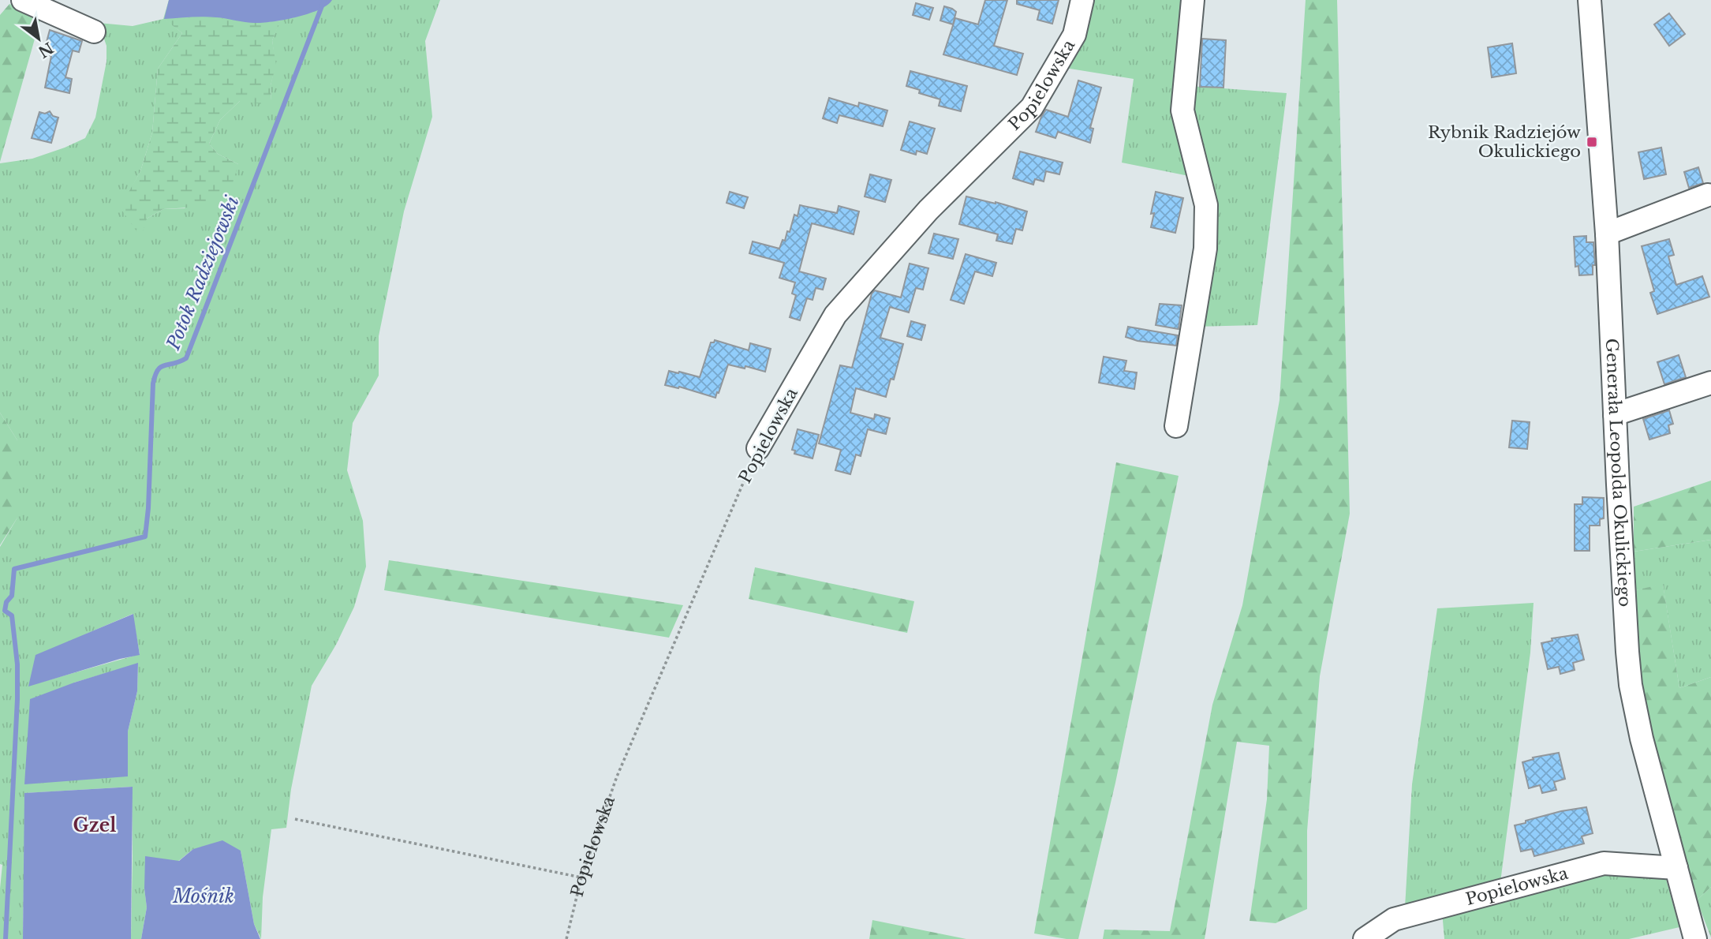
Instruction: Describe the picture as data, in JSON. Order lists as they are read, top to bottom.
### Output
{
  "streets": {
    "street": ["Popielowska", "Generała Leopolda Okulickiego"]
  },
  "crossings": [
    ["Popielowska", "Generała Leopolda Okulickiego"]
  ],
  "districts": ["Gzel"],
  "water": ["Potok Radziejowski", "Mośnik"],
  "places": {
    "transit": ["Rybnik Radziejów Okulickiego"]
  },
  "north": "bottom right"
}
